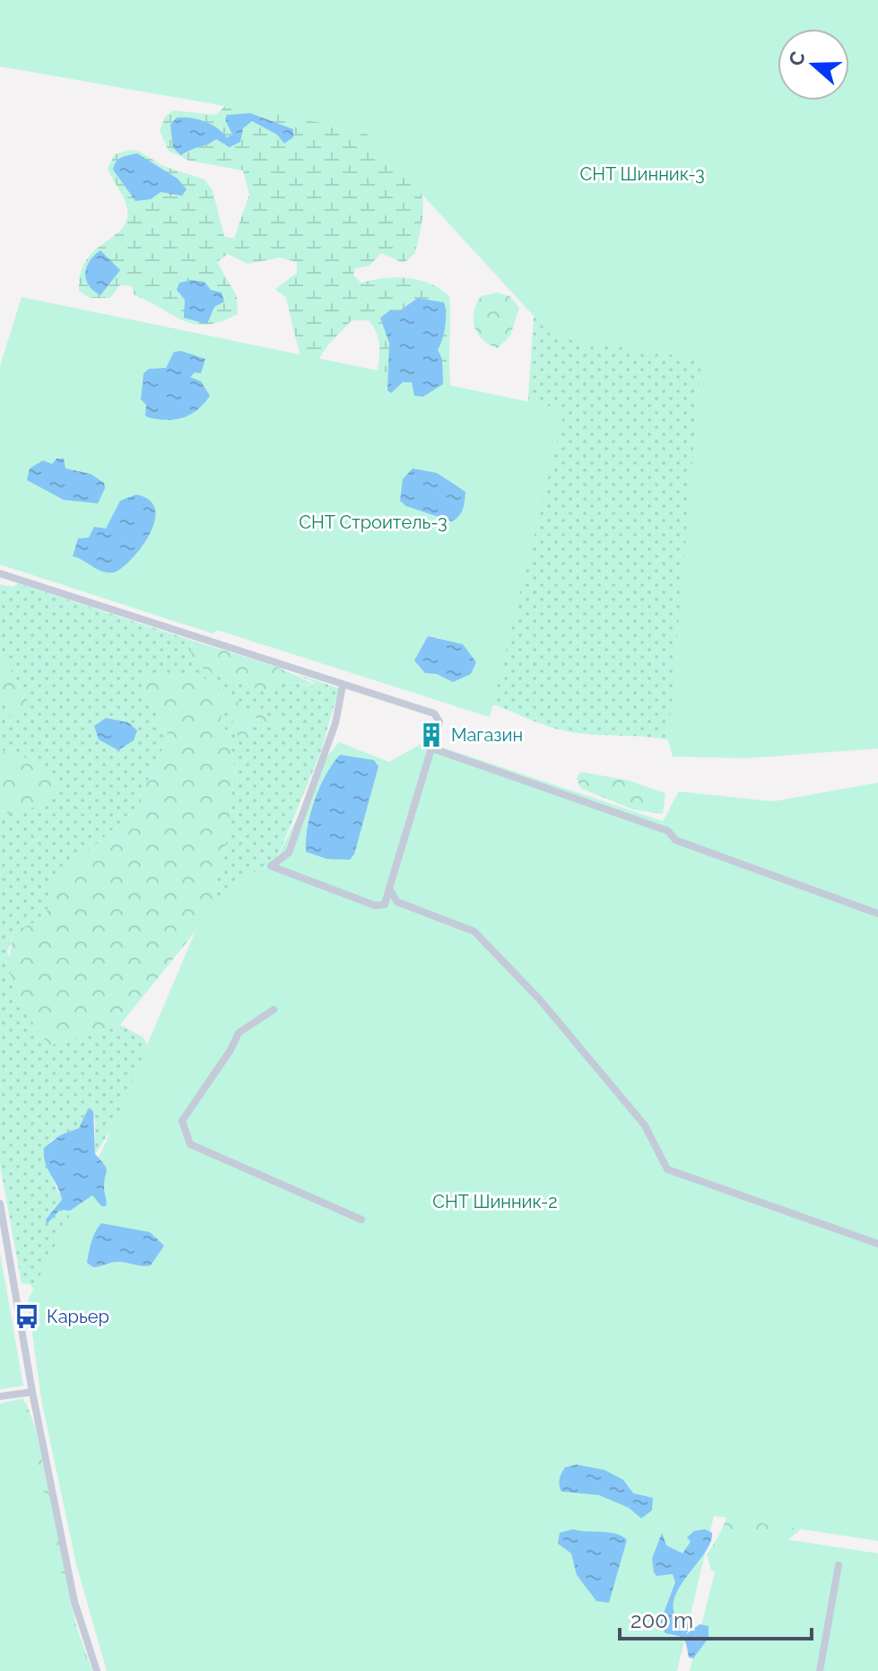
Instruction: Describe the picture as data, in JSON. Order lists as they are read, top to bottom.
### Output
{
  "parks": ["СНТ Шинник-3", "СНТ Строитель-3", "СНТ Шинник-2"],
  "places": {
    "building": ["Магазин"],
    "bus stop": ["Карьер"]
  },
  "scale_bar": "200 m",
  "north": "left"
}
